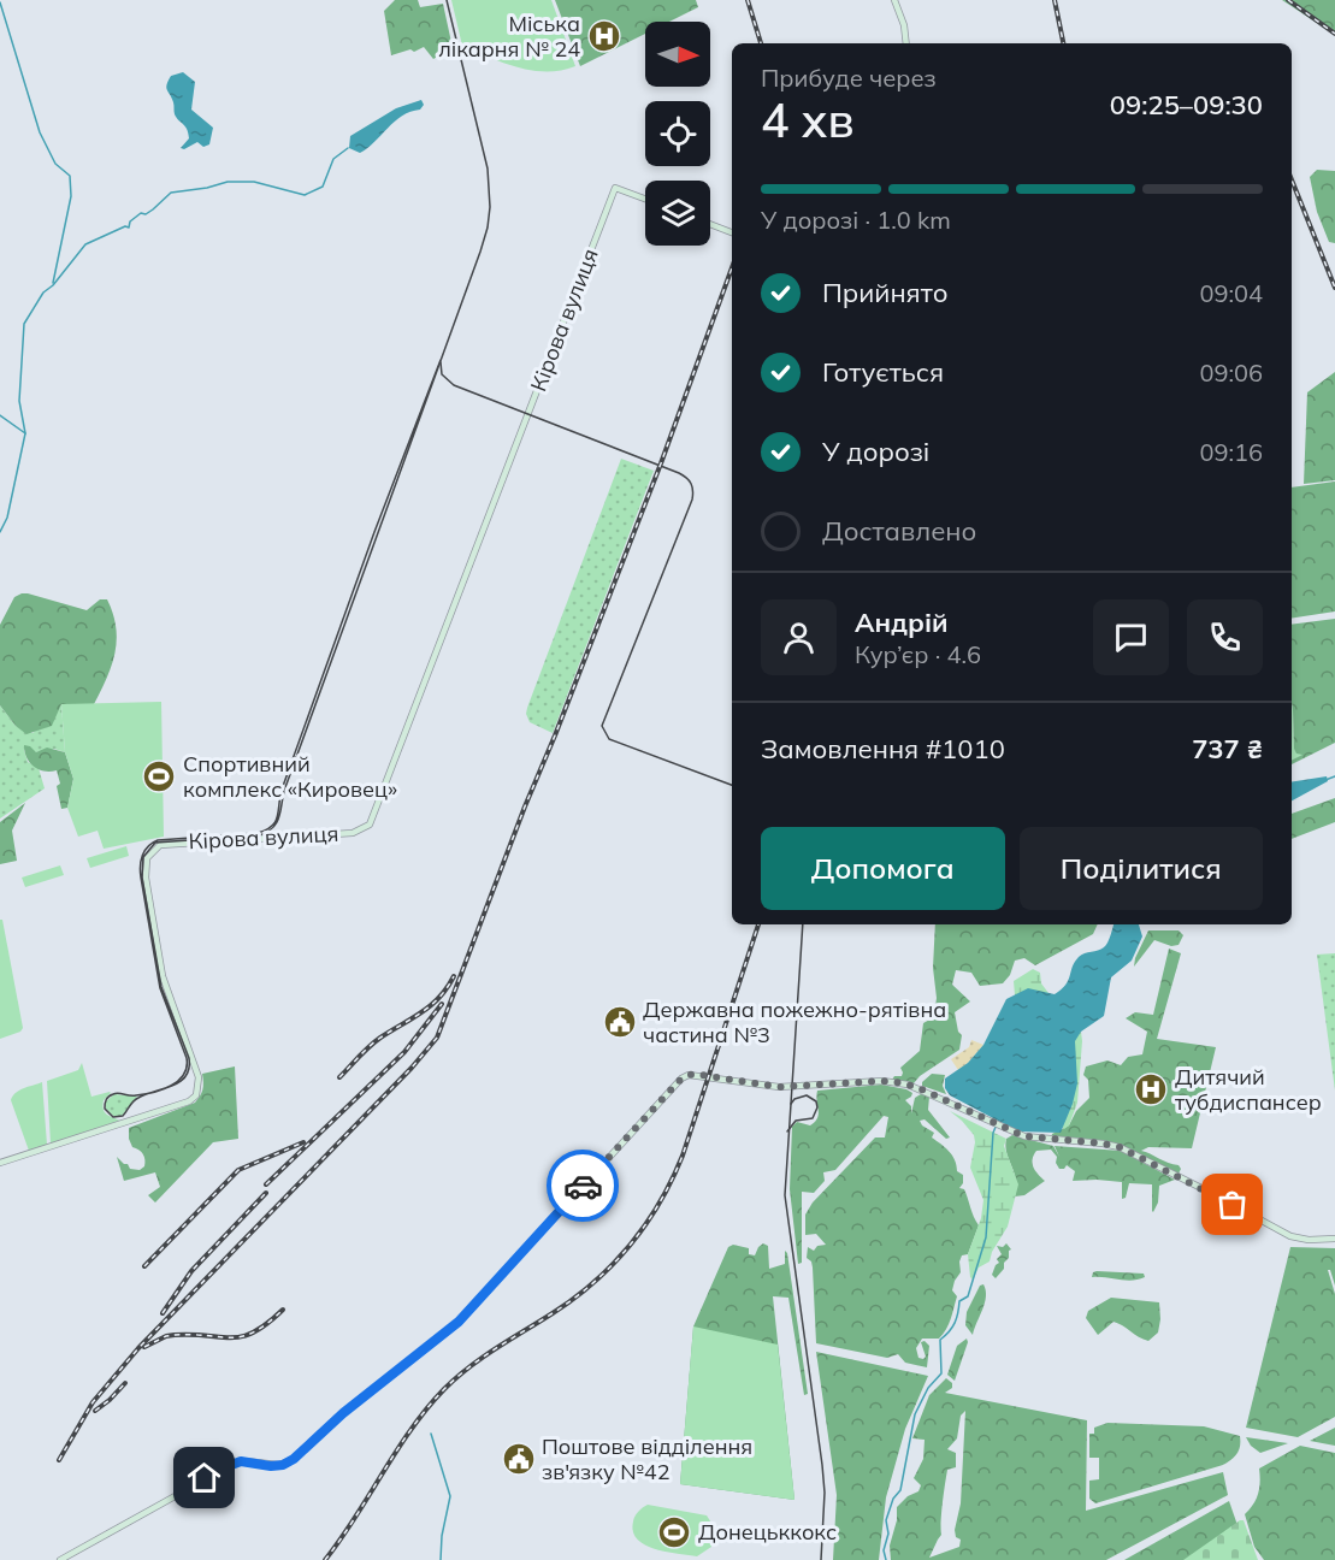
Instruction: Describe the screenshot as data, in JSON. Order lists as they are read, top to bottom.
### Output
{
  "streets": {
    "main road": ["Кірова вулиця"]
  },
  "places": {
    "hospital": ["Міська лікарня № 24", "Дитячий тубдиспансер"],
    "sports": ["Cпортивний комплекс «Кировец»", "Донецьккокс"],
    "public building": ["Державна пожежно-рятівна частина №3", "Поштове відділення зв'язку №42"]
  },
  "north": "right",
  "page": {
    "heading": ["4 хв", "Прибуде через", "09:25–09:30"],
    "panel": [
      "Андрій",
      "Кур’єр · 4.6",
      "Замовлення #1010",
      "737 ₴"
    ],
    "bar": "У дорозі · 1.0 km",
    "list": [
      ["Прийнято", "09:04"],
      ["Готується", "09:06"],
      ["У дорозі", "09:16"],
      "Доставлено"
    ],
    "buttons": ["Допомога", "Поділитися"]
  }
}
